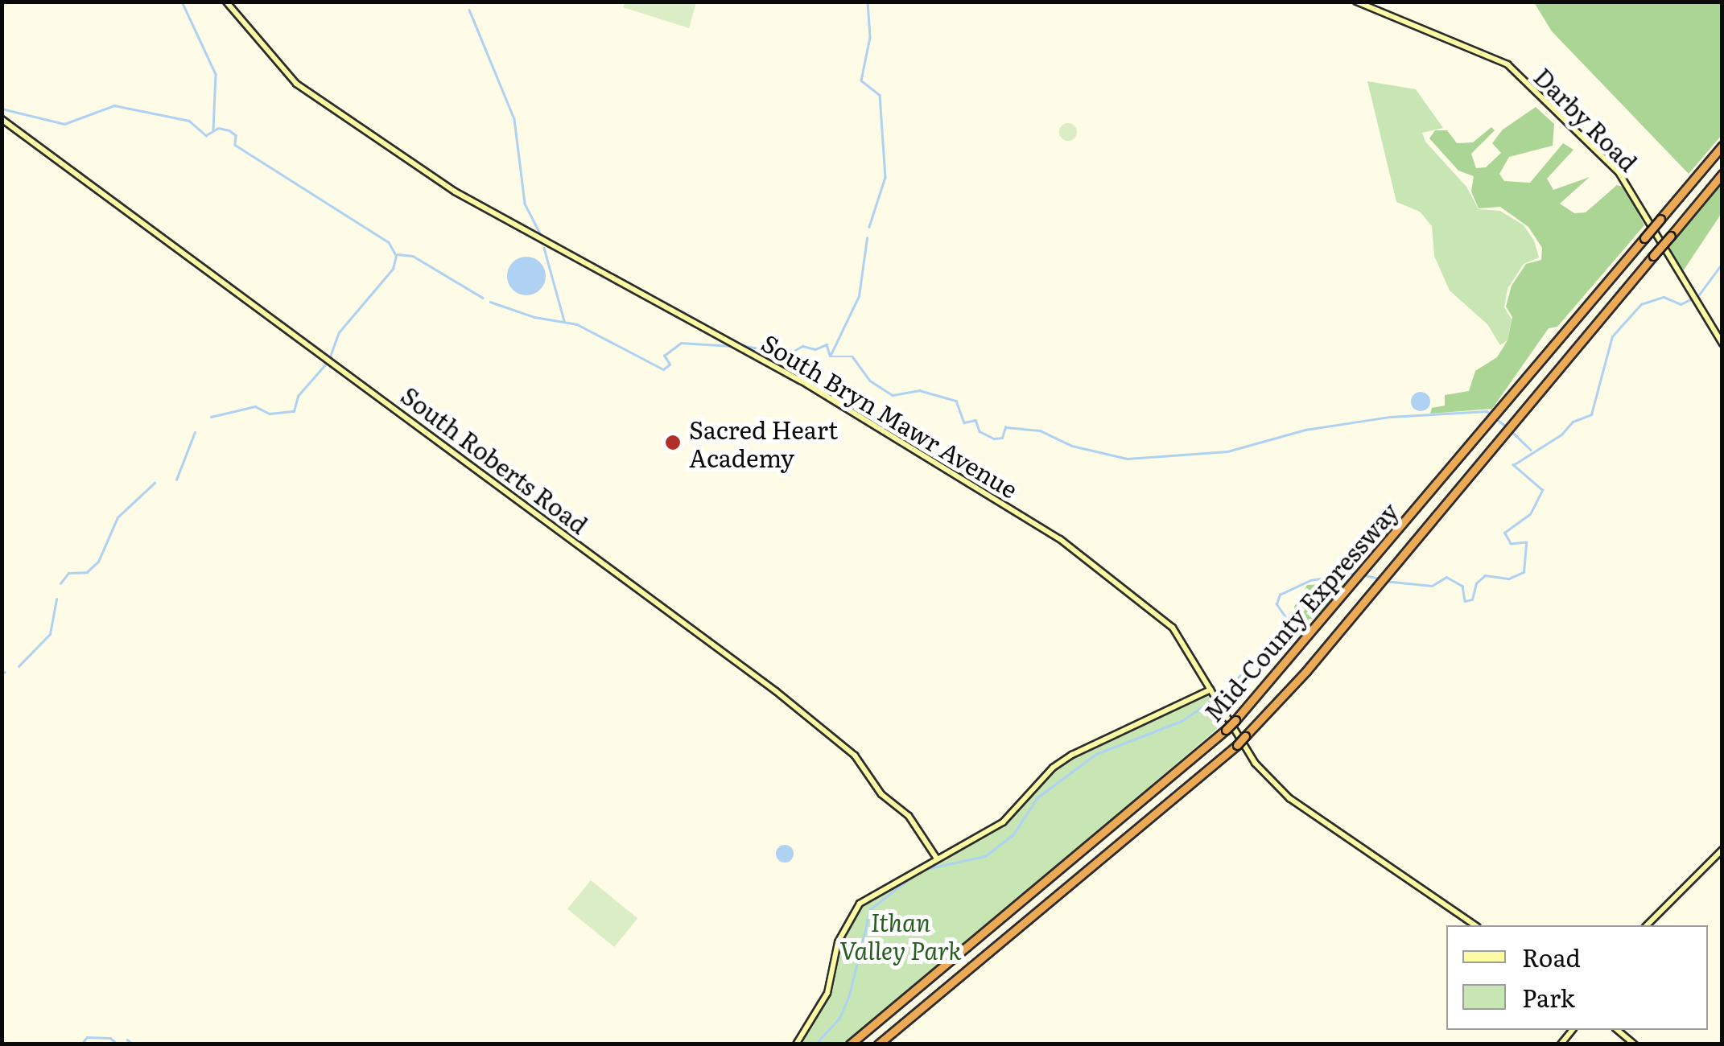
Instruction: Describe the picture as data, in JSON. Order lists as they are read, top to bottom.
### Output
{
  "streets": {
    "highway": ["Mid-County Expressway"],
    "main road": ["Darby Road", "South Bryn Mawr Avenue", "South Roberts Road"]
  },
  "parks": ["Ithan Valley Park"],
  "places": ["Sacred Heart Academy"],
  "legend": ["Road", "Park"]
}
